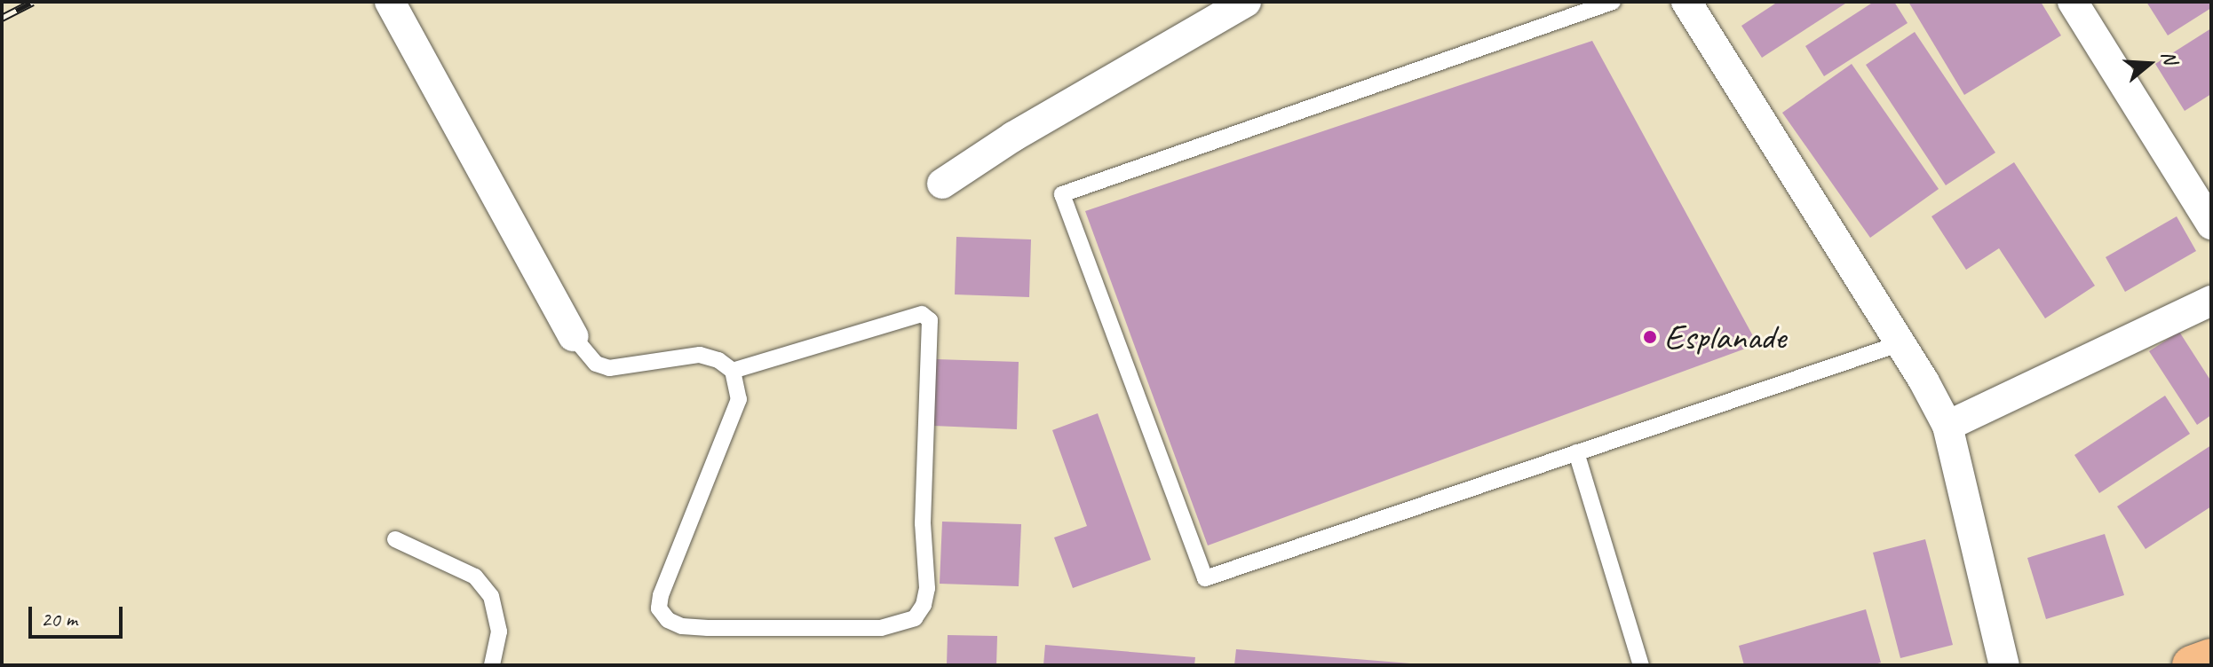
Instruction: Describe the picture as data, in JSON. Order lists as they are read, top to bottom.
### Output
{
  "places": ["Esplanade"],
  "scale_bar": "20 m",
  "north": "right"
}
